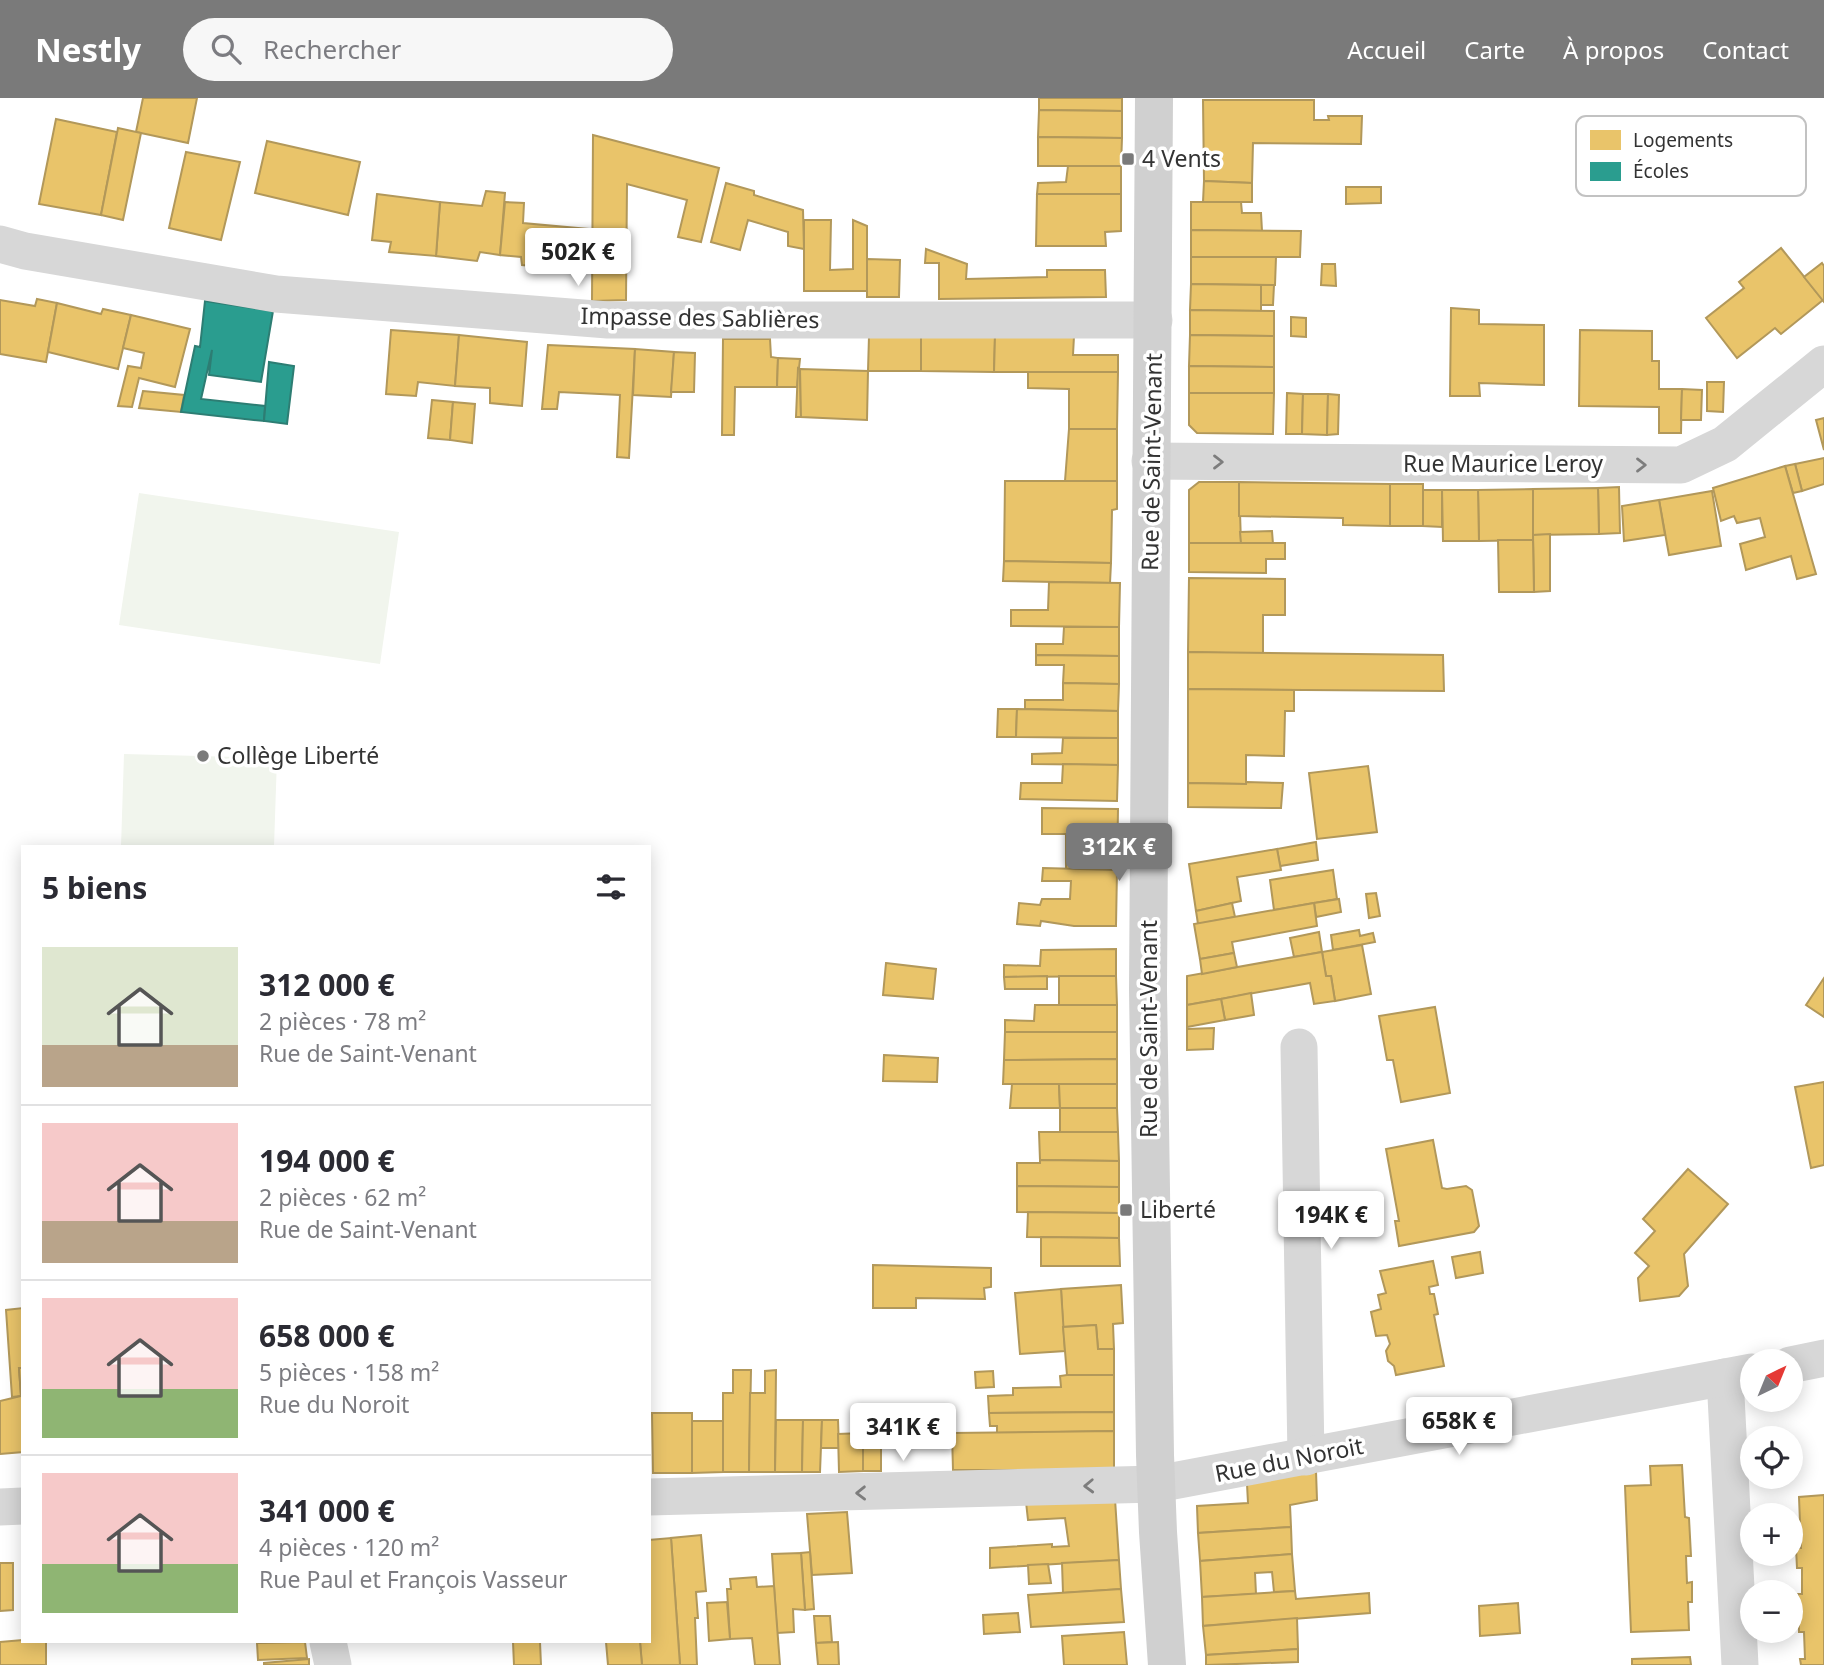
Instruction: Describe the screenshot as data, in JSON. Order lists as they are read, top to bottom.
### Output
{
  "streets": {
    "main road": ["Rue de Saint-Venant"],
    "street": ["Impasse des Sablières", "Rue Maurice Leroy", "Rue du Noroit"]
  },
  "crossings": [
    ["Impasse des Sablières", "Rue de Saint-Venant"],
    ["Rue de Saint-Venant", "Rue Maurice Leroy"],
    ["Rue de Saint-Venant", "Rue du Noroit"]
  ],
  "one_way": ["Rue Maurice Leroy", "Rue du Noroit"],
  "places": {
    "transit": ["4 Vents", "Liberté"],
    "other": ["Collège Liberté"]
  },
  "legend": ["Logements", "Écoles"],
  "north": "top right",
  "page": {
    "header": "Nestly",
    "search": "Rechercher",
    "nav": [
      "Accueil",
      "Carte",
      "À propos",
      "Contact"
    ],
    "price": [
      "502K €",
      "312K €",
      "194K €",
      "658K €",
      "341K €"
    ],
    "heading": "5 biens",
    "list": [
      {
        "name": "312 000 €",
        "note": "2 pièces · 78 m² · Rue de Saint-Venant"
      },
      {
        "name": "194 000 €",
        "note": "2 pièces · 62 m² · Rue de Saint-Venant"
      },
      {
        "name": "658 000 €",
        "note": "5 pièces · 158 m² · Rue du Noroit"
      },
      {
        "name": "341 000 €",
        "note": "4 pièces · 120 m² · Rue Paul et François Vasseur"
      }
    ],
    "map_buttons": ["+", "−"]
  }
}
